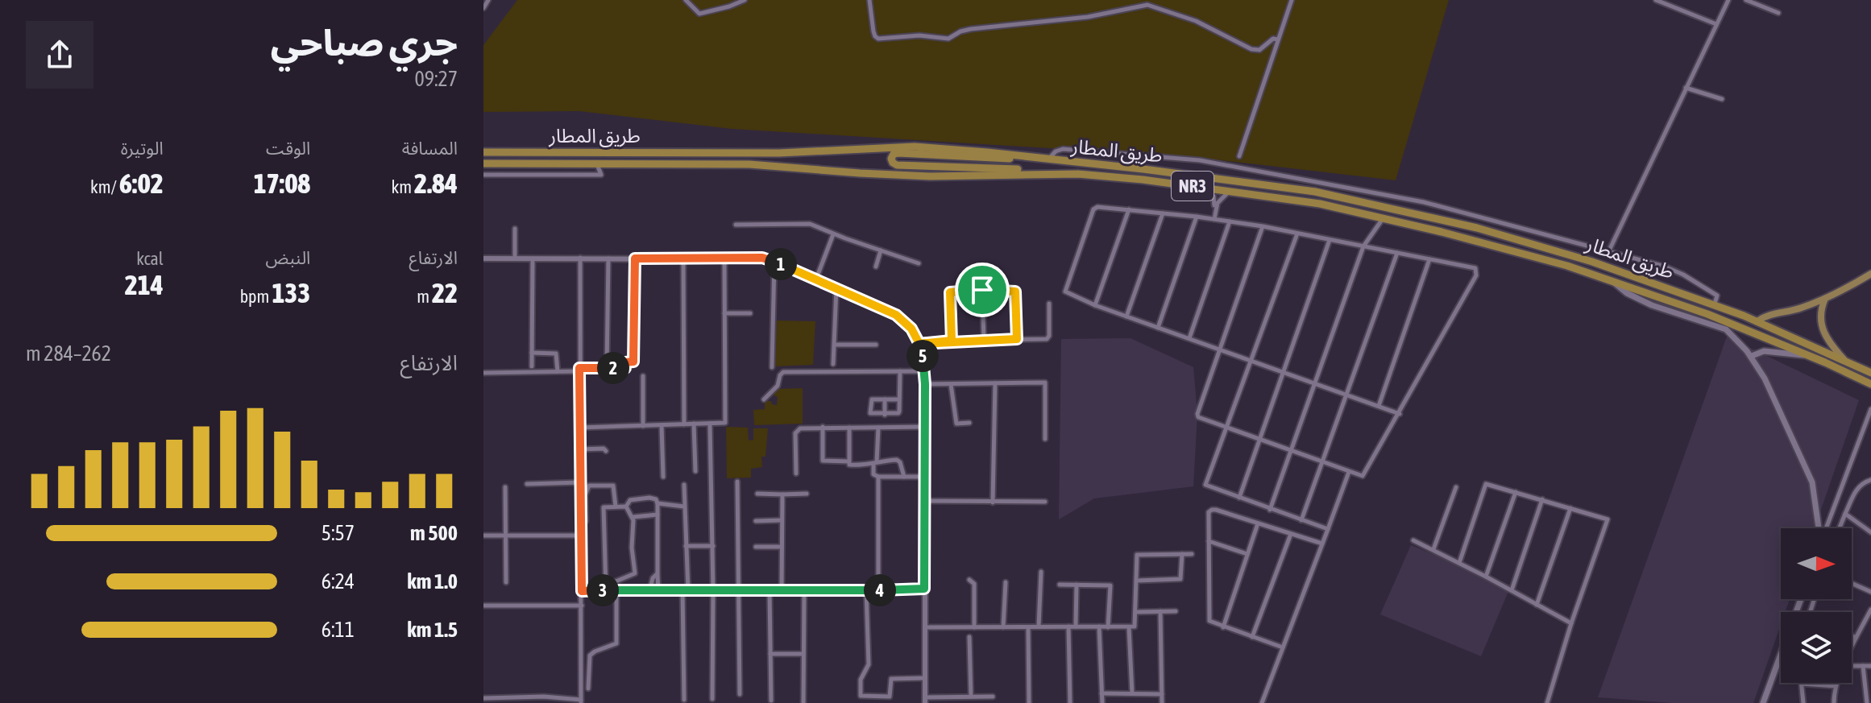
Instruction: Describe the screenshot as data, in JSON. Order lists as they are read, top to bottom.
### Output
{
  "streets": {
    "highway": ["طريق المطار", "NR3"]
  },
  "north": "right",
  "page": {
    "heading": ["جري صباحي", "09:27"],
    "stats": [
      ["المسافة", "2.84 km"],
      ["الوقت", "17:08"],
      ["الوتيرة", "6:02 /km"],
      ["الارتفاع", "22 m"],
      ["النبض", "133 bpm"],
      ["kcal", "214"]
    ],
    "pins": [
      "1",
      "5",
      "2",
      "3",
      "4"
    ],
    "chart": ["الارتفاع", "262–284 m"],
    "list": [
      {
        "name": "500 m",
        "note": "5:57"
      },
      {
        "name": "1.0 km",
        "note": "6:24"
      },
      {
        "name": "1.5 km",
        "note": "6:11"
      }
    ]
  }
}
